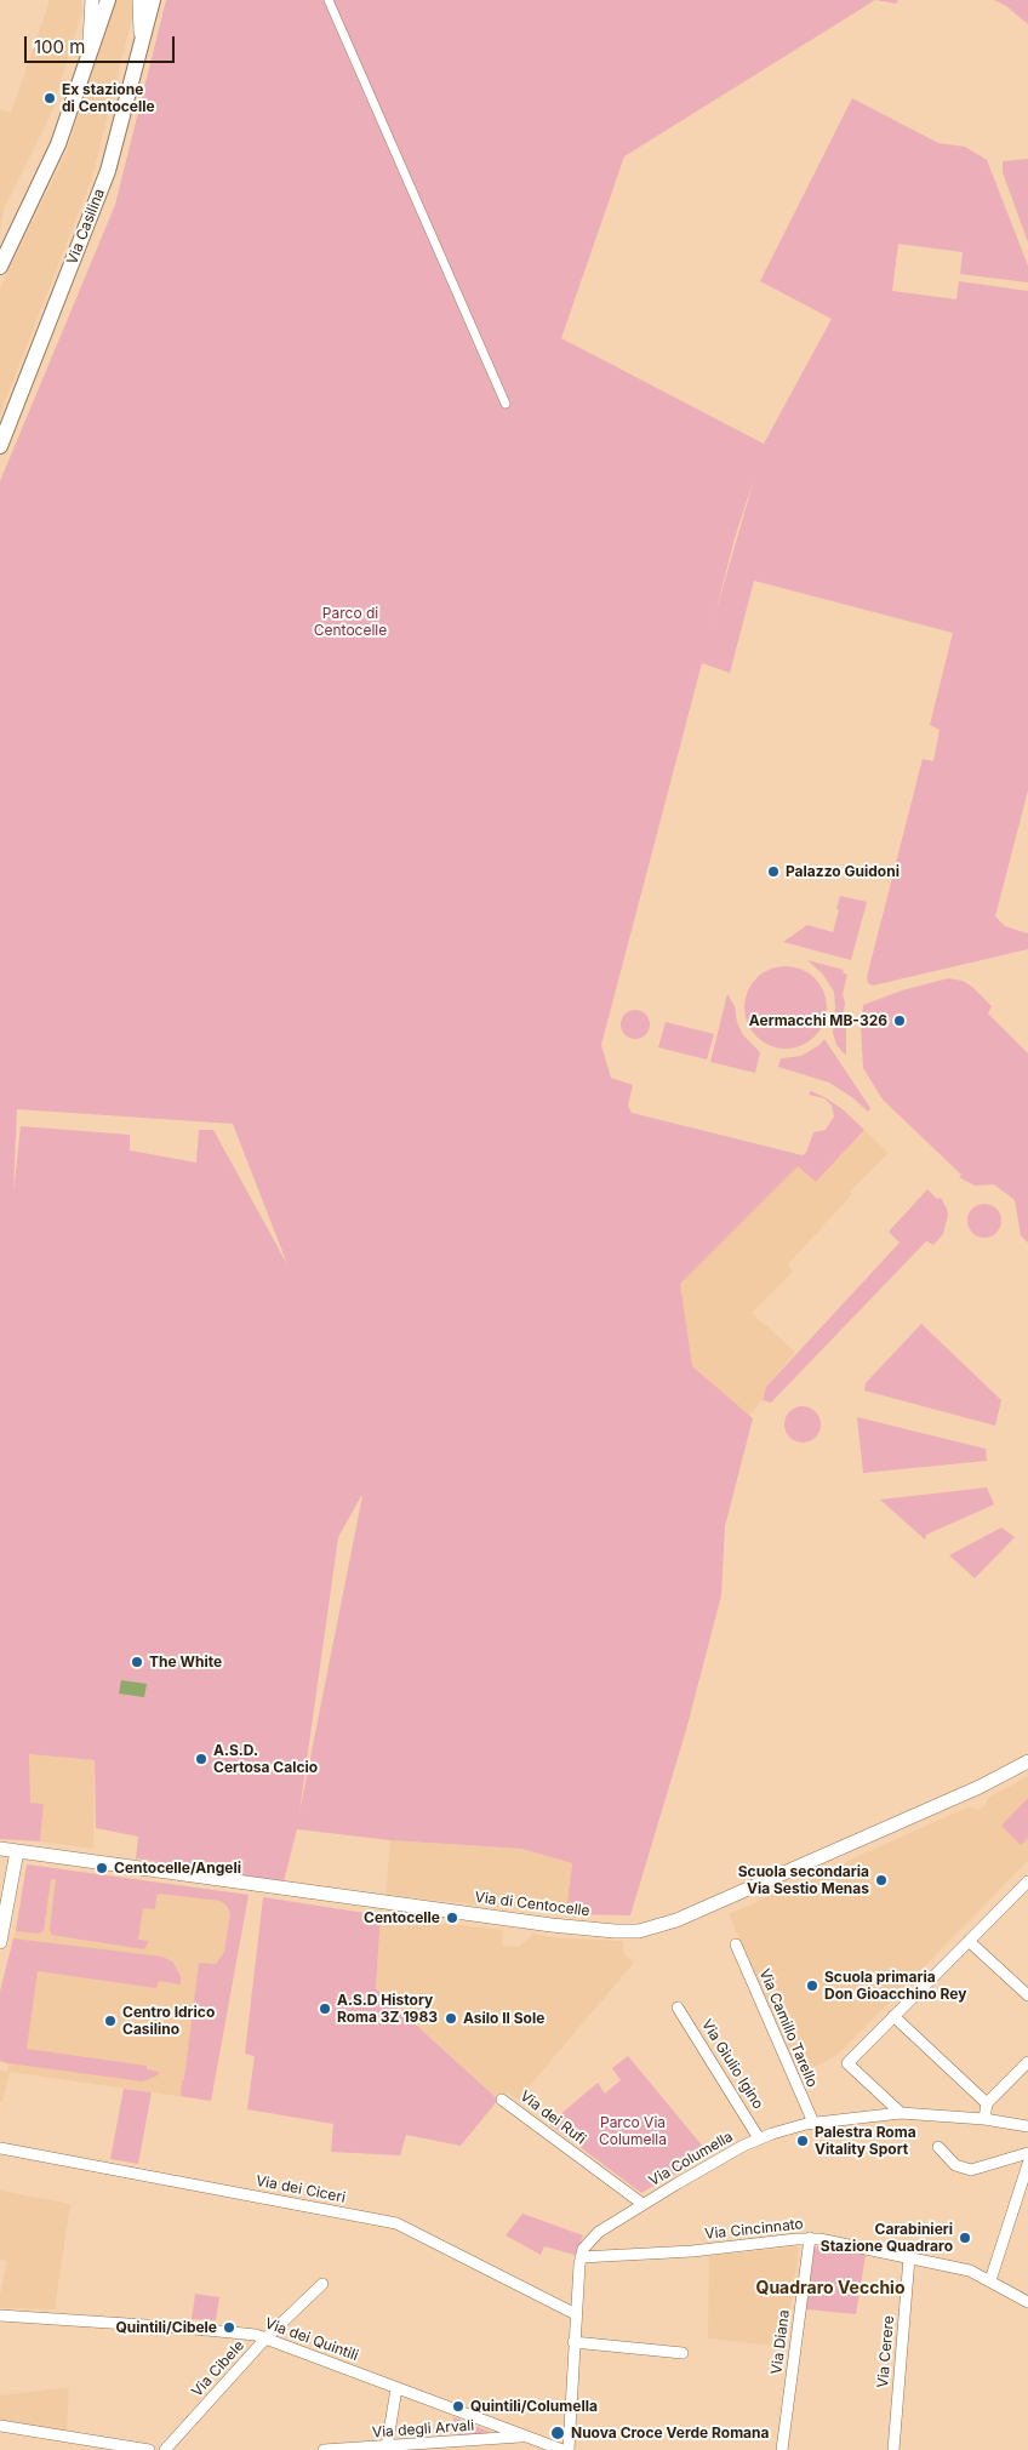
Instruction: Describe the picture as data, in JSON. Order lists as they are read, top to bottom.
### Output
{
  "streets": {
    "main road": ["Via Casilina"],
    "street": [
      "Via di Centocelle",
      "Via Camillo Tarello",
      "Via Giulio Igino",
      "Via dei Rufi",
      "Via Columella",
      "Via dei Ciceri",
      "Via Cincinnato",
      "Via dei Quintili",
      "Via Diana",
      "Via Cerere",
      "Via Cibele",
      "Via degli Arvali"
    ]
  },
  "crossings": [
    ["Via Camillo Tarello", "Via Columella"],
    ["Via Giulio Igino", "Via Columella"],
    ["Via dei Rufi", "Via Columella"],
    ["Via Columella", "Via dei Ciceri"],
    ["Via Columella", "Via Cincinnato"],
    ["Via Cincinnato", "Via Diana"],
    ["Via Cincinnato", "Via Cerere"],
    ["Via dei Quintili", "Via Cibele"],
    ["Via dei Quintili", "Via degli Arvali"]
  ],
  "districts": ["Quadraro Vecchio"],
  "parks": ["Parco di Centocelle", "Parco Via Columella"],
  "places": [
    "Ex stazione di Centocelle",
    "Palazzo Guidoni",
    "Aermacchi MB-326",
    "The White",
    "A.S.D. Certosa Calcio",
    "Centocelle/Angeli",
    "Scuola secondaria Via Sestio Menas",
    "Centocelle",
    "Scuola primaria Don Gioacchino Rey",
    "A.S.D History Roma 3Z 1983",
    "Asilo Il Sole",
    "Centro Idrico Casilino",
    "Palestra Roma Vitality Sport",
    "Carabinieri Stazione Quadraro",
    "Quintili/Cibele",
    "Quintili/Columella",
    "Nuova Croce Verde Romana"
  ],
  "scale_bar": "100 m"
}
